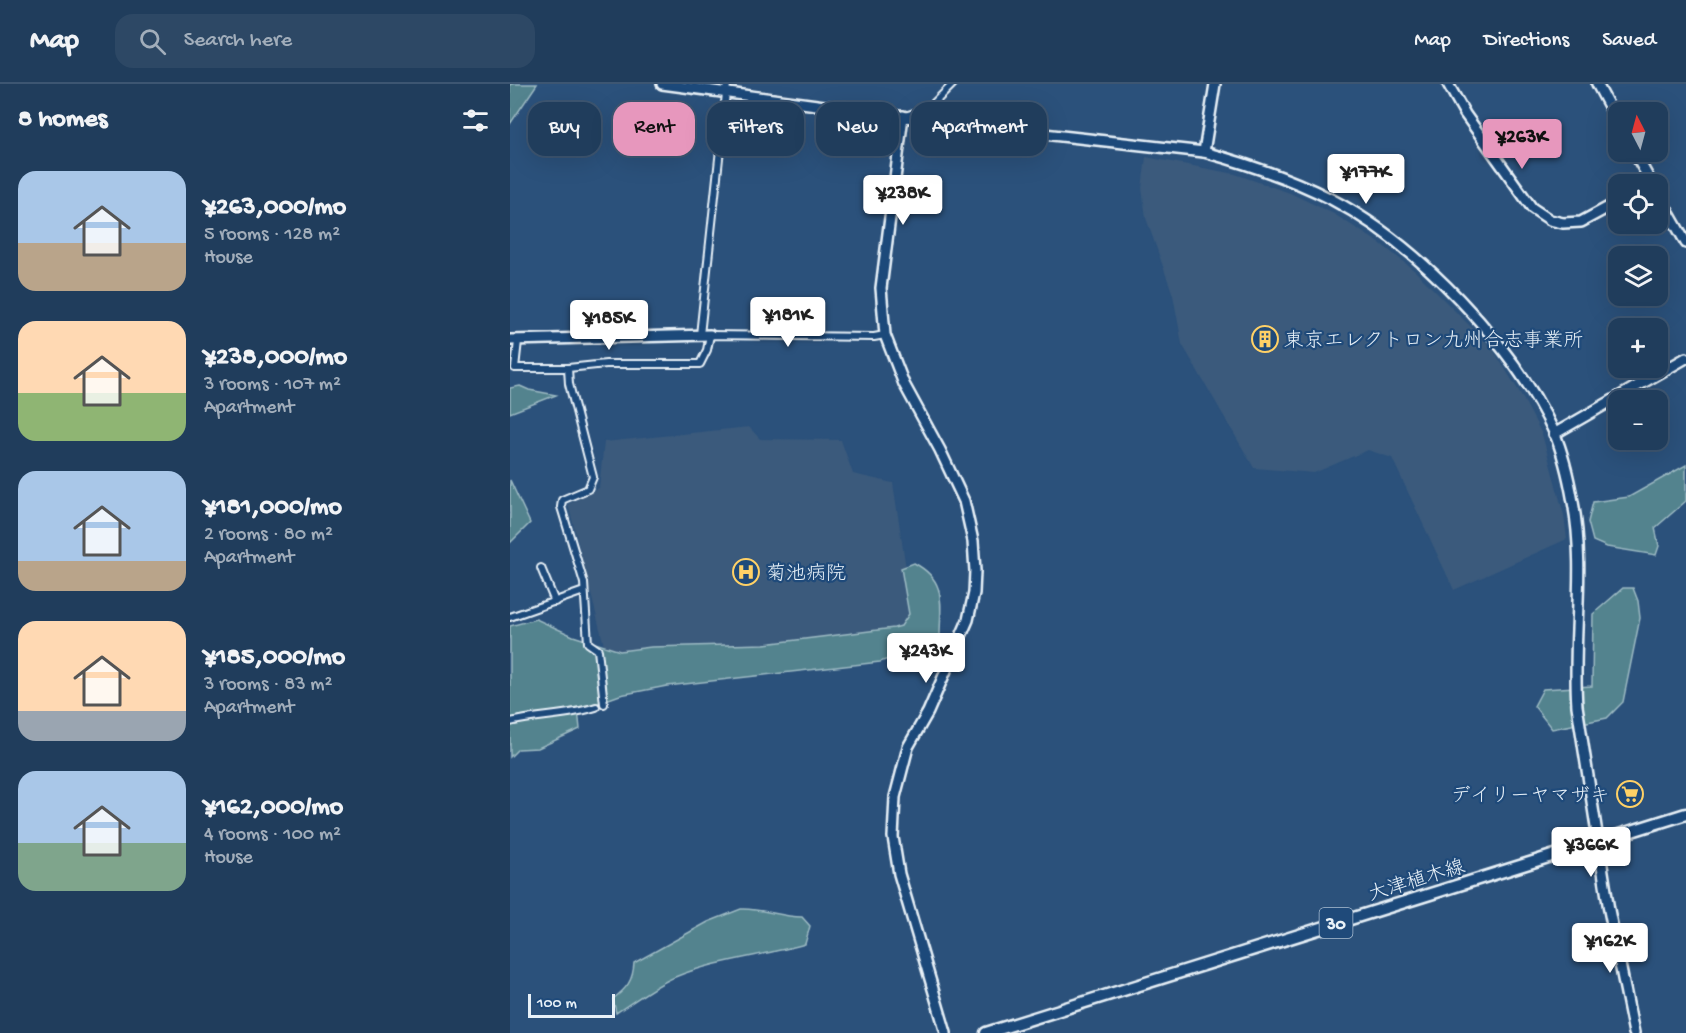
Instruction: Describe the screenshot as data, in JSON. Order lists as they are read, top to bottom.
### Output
{
  "streets": {
    "main road": ["大津植木線", "30"]
  },
  "places": {
    "building": ["東京エレクトロン九州合志事業所"],
    "hospital": ["菊池病院"],
    "supermarket": ["デイリーヤマザキ"]
  },
  "scale_bar": "100 m",
  "north": "top",
  "page": {
    "header": "Map",
    "search": "Search here",
    "nav": ["Map", "Directions", "Saved"],
    "heading": "8 homes",
    "map_buttons": ["+", "−"],
    "chip": [
      "Buy",
      "Rent",
      "Filters",
      "New",
      "Apartment"
    ],
    "price": [
      "¥263K",
      "¥177K",
      "¥238K",
      "¥181K",
      "¥185K",
      "¥243K",
      "¥366K",
      "¥162K"
    ],
    "list": [
      {
        "name": "¥263,000/mo",
        "note": "5 rooms · 128 m² · House"
      },
      {
        "name": "¥238,000/mo",
        "note": "3 rooms · 107 m² · Apartment"
      },
      {
        "name": "¥181,000/mo",
        "note": "2 rooms · 80 m² · Apartment"
      },
      {
        "name": "¥185,000/mo",
        "note": "3 rooms · 83 m² · Apartment"
      },
      {
        "name": "¥162,000/mo",
        "note": "4 rooms · 100 m² · House"
      }
    ],
    "scale": "100 m"
  }
}
